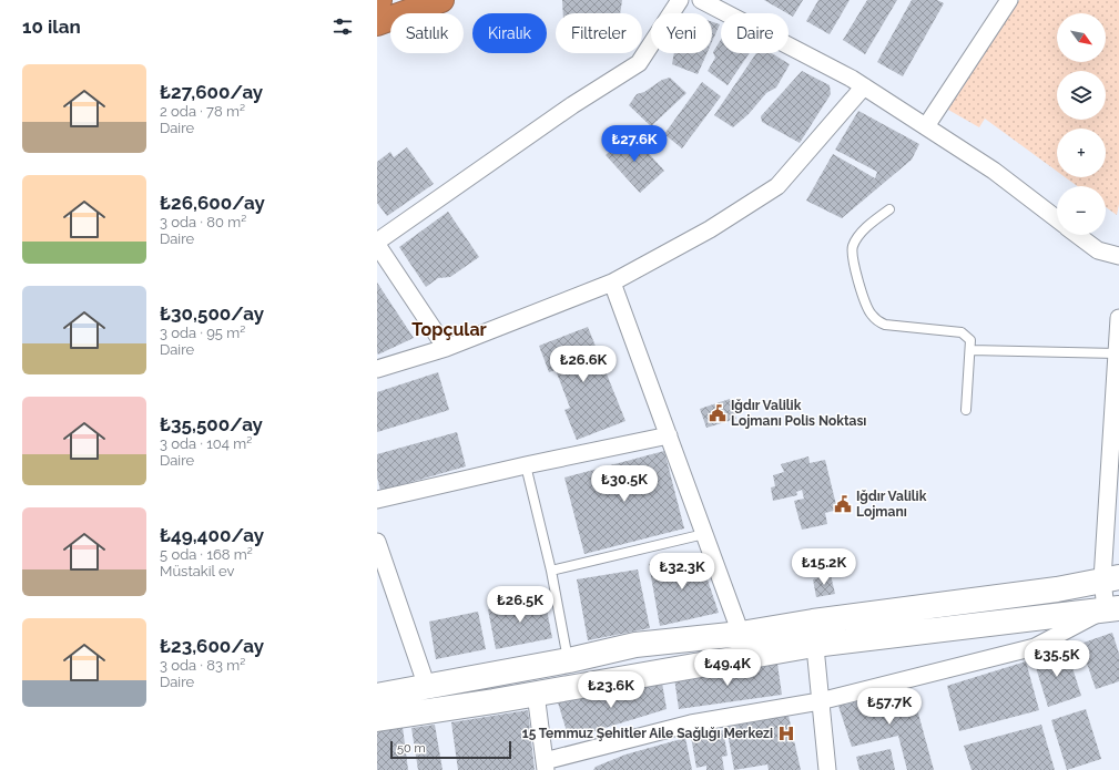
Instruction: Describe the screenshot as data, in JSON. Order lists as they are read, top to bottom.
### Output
{
  "districts": ["Topçular"],
  "places": {
    "public building": ["Iğdır Valilik Lojmanı Polis Noktası", "Iğdır Valilik Lojmanı"],
    "hospital": ["15 Temmuz Şehitler Aile Sağlığı Merkezi"]
  },
  "scale_bar": "50 m",
  "north": "bottom right",
  "page": {
    "heading": "10 ilan",
    "map_buttons": ["+", "−"],
    "chip": [
      "Satılık",
      "Kiralık",
      "Filtreler",
      "Yeni",
      "Daire"
    ],
    "list": [
      {
        "name": "₺27,600/ay",
        "note": "2 oda · 78 m² · Daire"
      },
      {
        "name": "₺26,600/ay",
        "note": "3 oda · 80 m² · Daire"
      },
      {
        "name": "₺30,500/ay",
        "note": "3 oda · 95 m² · Daire"
      },
      {
        "name": "₺35,500/ay",
        "note": "3 oda · 104 m² · Daire"
      },
      {
        "name": "₺49,400/ay",
        "note": "5 oda · 168 m² · Müstakil ev"
      },
      {
        "name": "₺23,600/ay",
        "note": "3 oda · 83 m² · Daire"
      }
    ],
    "price": [
      "₺27.6K",
      "₺26.6K",
      "₺30.5K",
      "₺15.2K",
      "₺32.3K",
      "₺26.5K",
      "₺35.5K",
      "₺49.4K",
      "₺23.6K",
      "₺57.7K"
    ],
    "scale": "50 m"
  }
}
